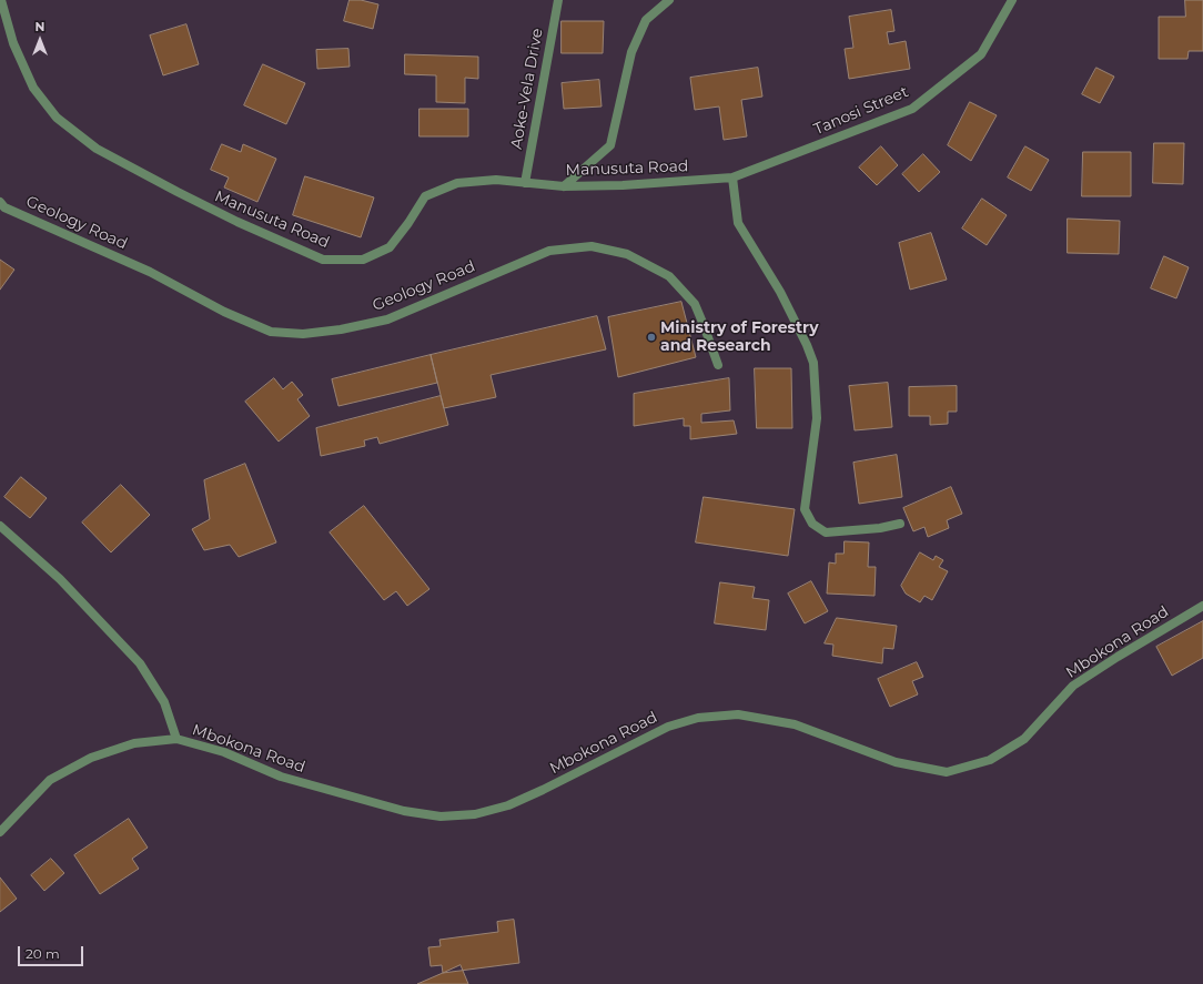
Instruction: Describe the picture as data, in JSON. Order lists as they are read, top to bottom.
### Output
{
  "streets": {
    "street": [
      "Aoke-Vela Drive",
      "Tanosi Street",
      "Manusuta Road",
      "Geology Road",
      "Mbokona Road"
    ]
  },
  "crossings": [
    ["Aoke-Vela Drive", "Manusuta Road"],
    ["Tanosi Street", "Manusuta Road"]
  ],
  "places": ["Ministry of Forestry and Research"],
  "scale_bar": "20 m",
  "north": "top"
}
